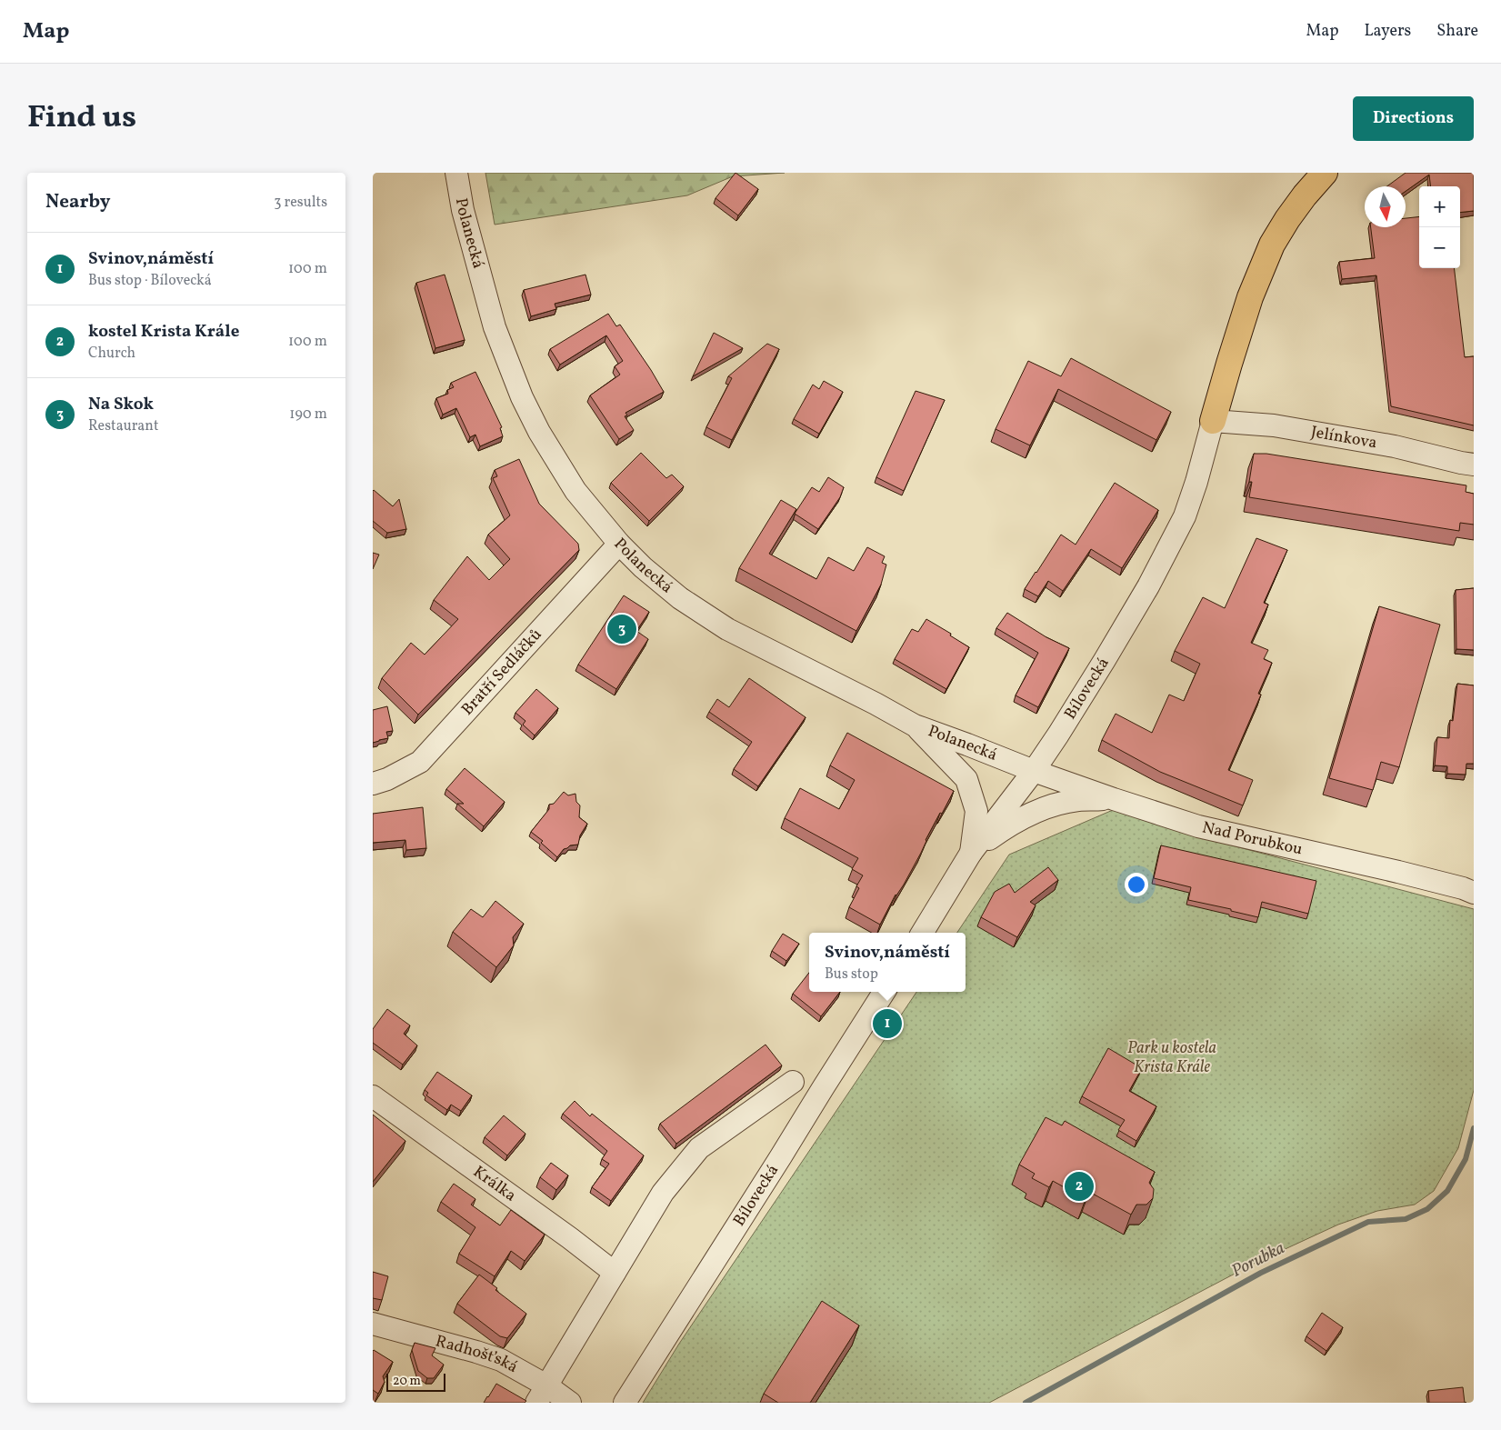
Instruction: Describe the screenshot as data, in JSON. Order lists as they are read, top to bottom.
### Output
{
  "streets": {
    "street": [
      "Polanecká",
      "Jelínkova",
      "Bratří Sedláčků",
      "Bílovecká",
      "Nad Porubkou",
      "Králka",
      "Radhošťská"
    ]
  },
  "crossings": [
    ["Polanecká", "Bratří Sedláčků"],
    ["Polanecká", "Bílovecká"],
    ["Polanecká", "Nad Porubkou"],
    ["Jelínkova", "Bílovecká"],
    ["Bílovecká", "Nad Porubkou"]
  ],
  "water": ["Porubka"],
  "parks": ["Park u kostela Krista Krále"],
  "scale_bar": "20 m",
  "north": "bottom",
  "page": {
    "header": "Map",
    "nav": ["Map", "Layers", "Share"],
    "title": "Find us",
    "buttons": "Directions",
    "heading": ["Nearby", "3 results"],
    "map_buttons": ["+", "−"],
    "list": [
      {
        "mark": "1",
        "name": "Svinov,náměstí",
        "note": "Bus stop · Bílovecká",
        "value": "100 m"
      },
      {
        "mark": "2",
        "name": "kostel Krista Krále",
        "note": "Church",
        "value": "100 m"
      },
      {
        "mark": "3",
        "name": "Na Skok",
        "note": "Restaurant",
        "value": "190 m"
      }
    ],
    "pins": ["3", "1", "2"],
    "popup": ["Svinov,náměstí", "Bus stop"],
    "scale": "20 m"
  }
}
